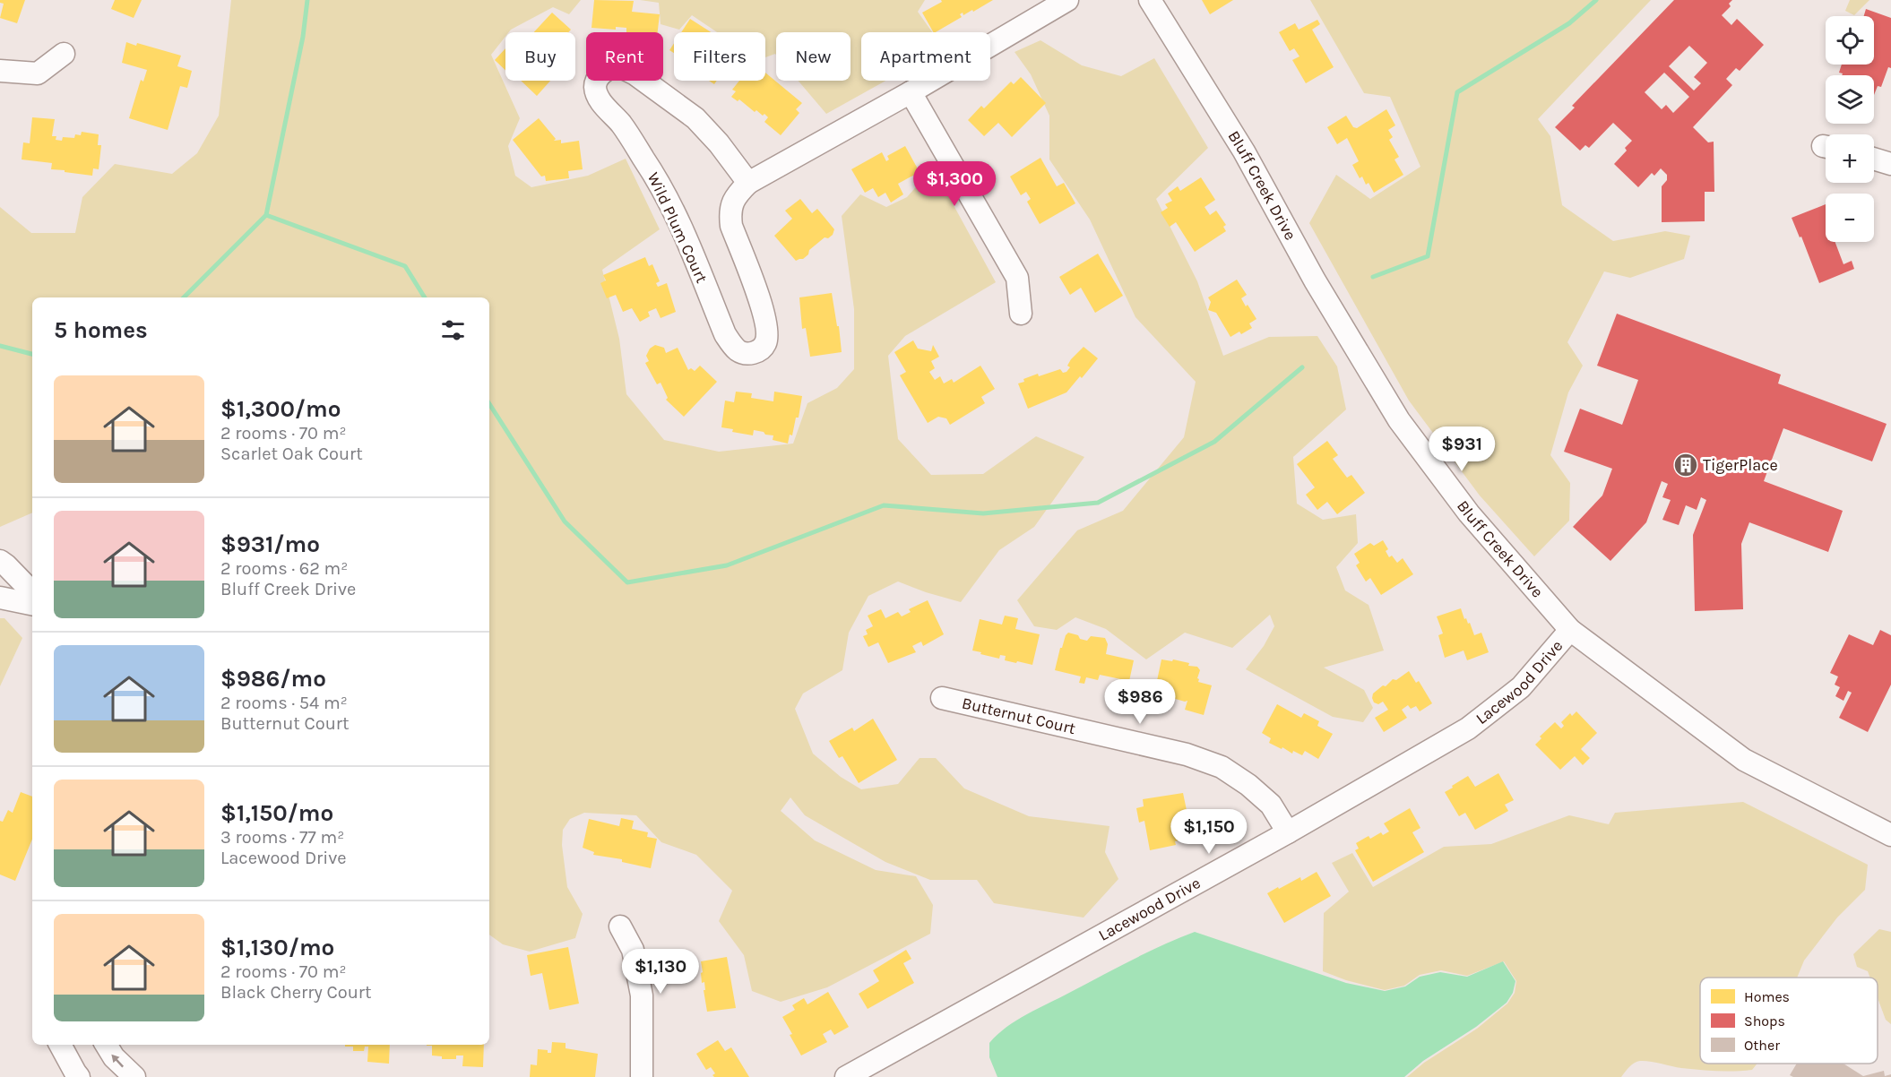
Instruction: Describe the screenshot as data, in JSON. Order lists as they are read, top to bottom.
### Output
{
  "streets": {
    "street": [
      "Bluff Creek Drive",
      "Wild Plum Court",
      "Lacewood Drive",
      "Butternut Court"
    ]
  },
  "crossings": [
    ["Bluff Creek Drive", "Lacewood Drive"],
    ["Lacewood Drive", "Butternut Court"]
  ],
  "places": {
    "building": ["TigerPlace"]
  },
  "legend": ["Homes", "Shops", "Other"],
  "page": {
    "map_buttons": ["+", "−"],
    "chip": [
      "Buy",
      "Rent",
      "Filters",
      "New",
      "Apartment"
    ],
    "price": [
      "$1,300",
      "$931",
      "$986",
      "$1,150",
      "$1,130"
    ],
    "heading": "5 homes",
    "list": [
      {
        "name": "$1,300/mo",
        "note": "2 rooms · 70 m² · Scarlet Oak Court"
      },
      {
        "name": "$931/mo",
        "note": "2 rooms · 62 m² · Bluff Creek Drive"
      },
      {
        "name": "$986/mo",
        "note": "2 rooms · 54 m² · Butternut Court"
      },
      {
        "name": "$1,150/mo",
        "note": "3 rooms · 77 m² · Lacewood Drive"
      },
      {
        "name": "$1,130/mo",
        "note": "2 rooms · 70 m² · Black Cherry Court"
      }
    ]
  }
}
